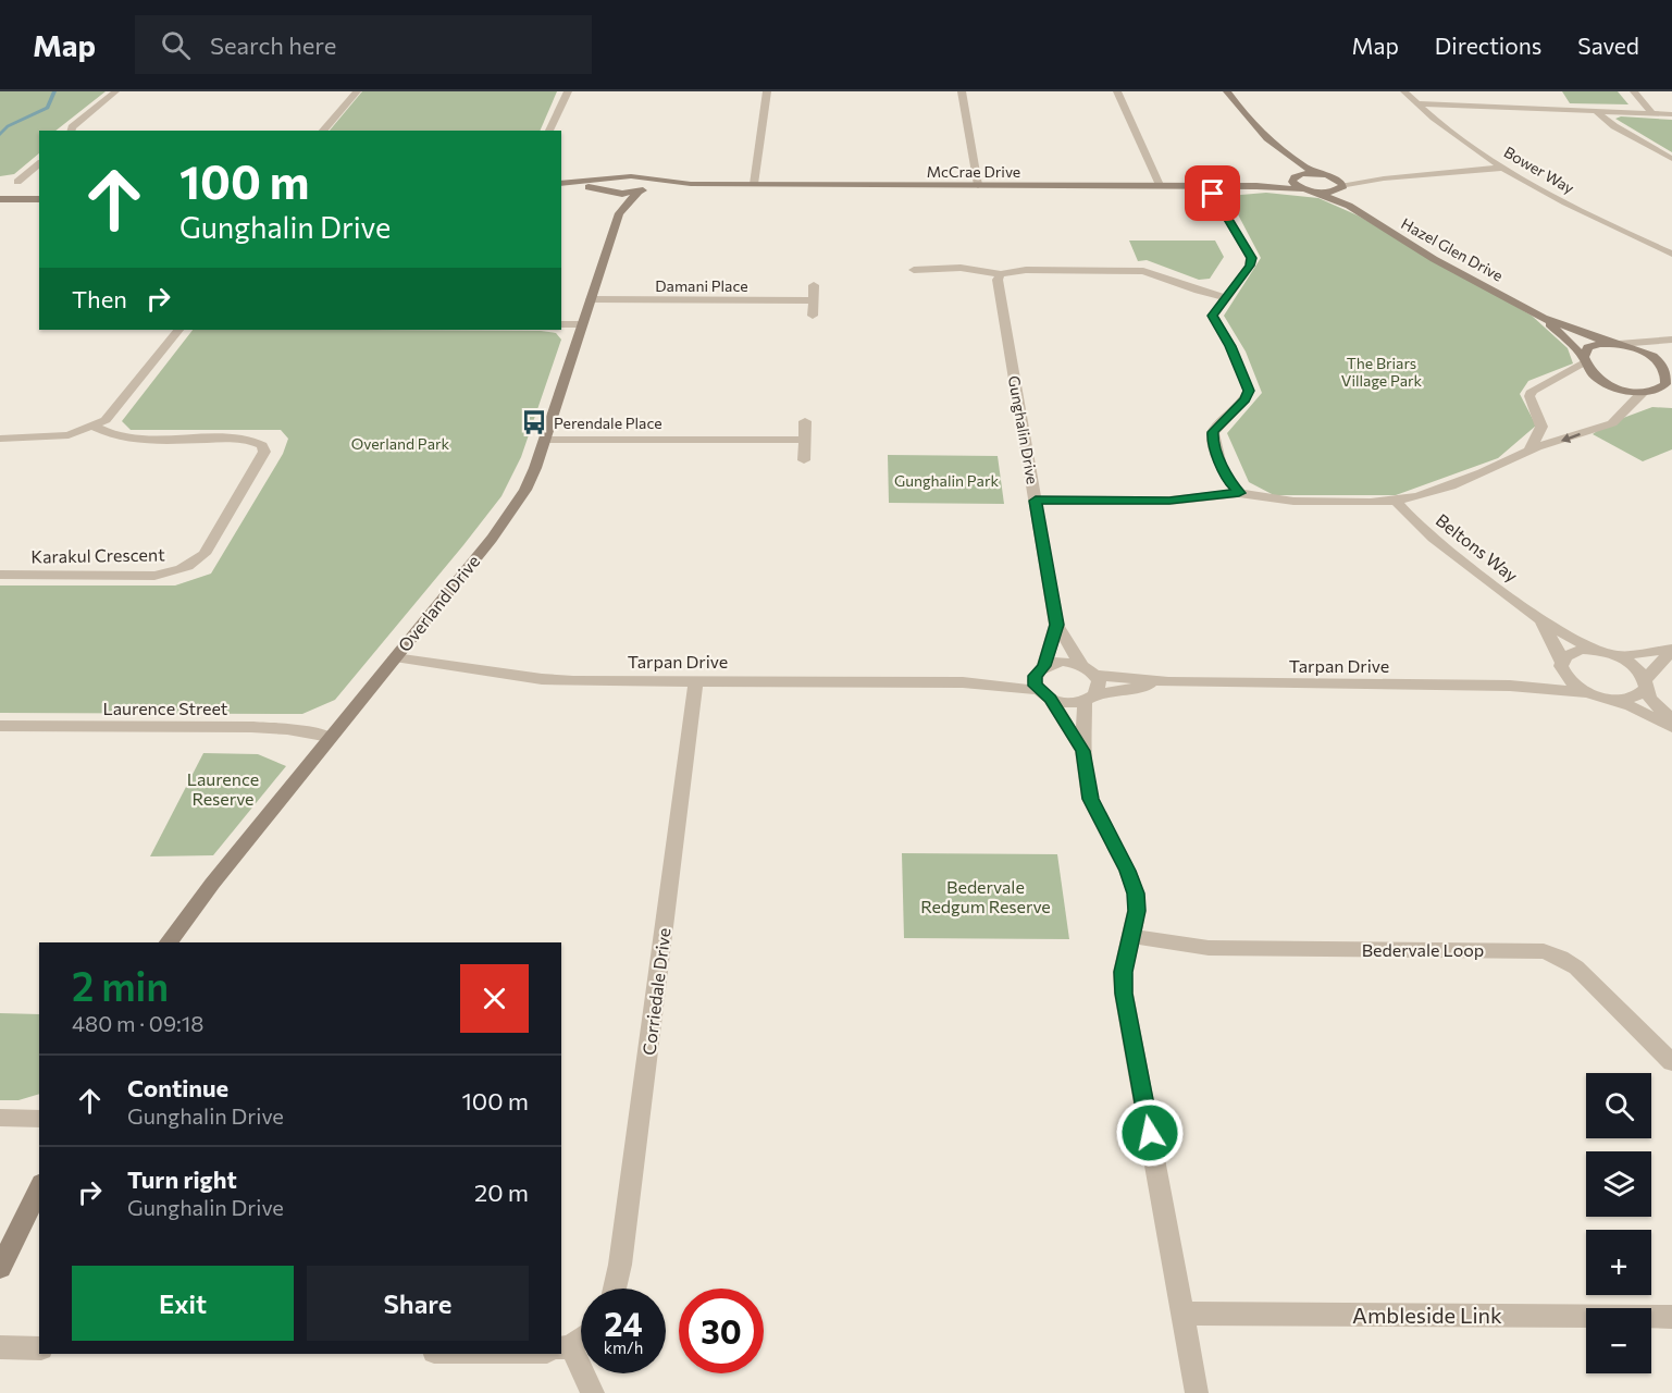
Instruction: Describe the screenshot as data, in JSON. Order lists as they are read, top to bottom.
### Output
{
  "streets": {
    "street": [
      "Bower Way",
      "McCrae Drive",
      "Hazel Glen Drive",
      "Damani Place",
      "Gunghalin Drive",
      "Beltons Way",
      "Karakul Crescent",
      "Overland Drive",
      "Tarpan Drive",
      "Laurence Street",
      "Bedervale Loop",
      "Corriedale Drive",
      "Ambleside Link"
    ]
  },
  "crossings": [
    ["McCrae Drive", "Hazel Glen Drive"],
    ["McCrae Drive", "Overland Drive"],
    ["Damani Place", "Overland Drive"],
    ["Gunghalin Drive", "Tarpan Drive"],
    ["Beltons Way", "Tarpan Drive"],
    ["Overland Drive", "Tarpan Drive"],
    ["Overland Drive", "Laurence Street"],
    ["Tarpan Drive", "Corriedale Drive"]
  ],
  "parks": [
    "The Briars Village Park",
    "Overland Park",
    "Gunghalin Park",
    "Laurence Reserve",
    "Bedervale Redgum Reserve"
  ],
  "places": {
    "bus stop": ["Perendale Place"]
  },
  "page": {
    "header": "Map",
    "search": "Search here",
    "nav": ["Map", "Directions", "Saved"],
    "turn": ["100 m", "Gunghalin Drive"],
    "then": "Then",
    "heading": ["2 min", "480 m · 09:18"],
    "list": [
      {
        "name": "Continue",
        "note": "Gunghalin Drive",
        "value": "100 m"
      },
      {
        "name": "Turn right",
        "note": "Gunghalin Drive",
        "value": "20 m"
      }
    ],
    "map_buttons": ["+", "−"],
    "buttons": ["Exit", "Share"],
    "speed": "24 km/h",
    "limit": "30"
  }
}
